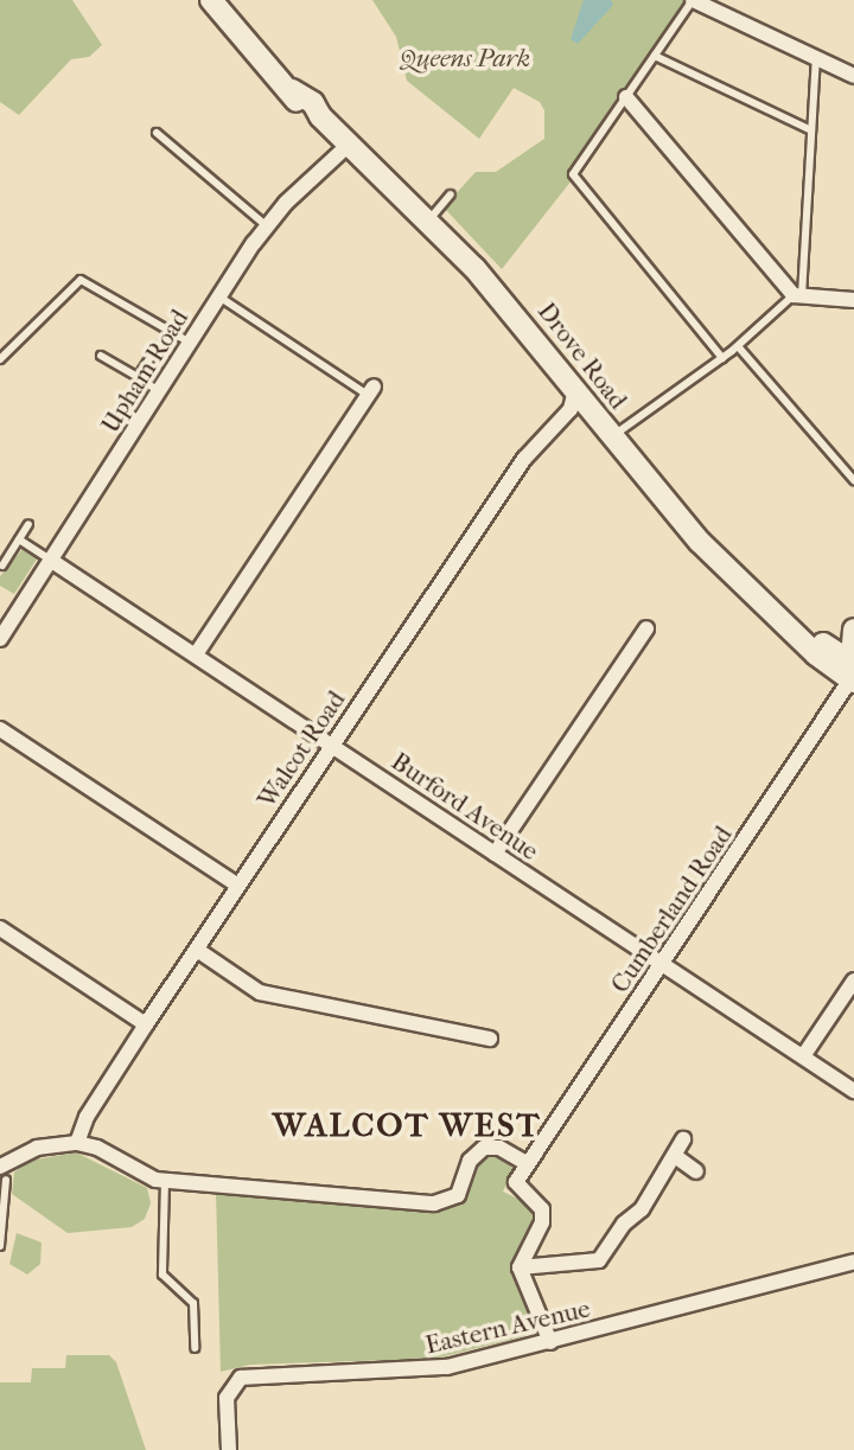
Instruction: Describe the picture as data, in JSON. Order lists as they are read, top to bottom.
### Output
{
  "streets": {
    "main road": ["Drove Road"],
    "street": [
      "Upham Road",
      "Walcot Road",
      "Burford Avenue",
      "Cumberland Road",
      "Eastern Avenue"
    ]
  },
  "crossings": [
    ["Drove Road", "Upham Road"],
    ["Drove Road", "Walcot Road"],
    ["Drove Road", "Cumberland Road"],
    ["Upham Road", "Burford Avenue"],
    ["Walcot Road", "Burford Avenue"],
    ["Burford Avenue", "Cumberland Road"]
  ],
  "districts": ["WALCOT WEST"],
  "parks": ["Queens Park"]
}
